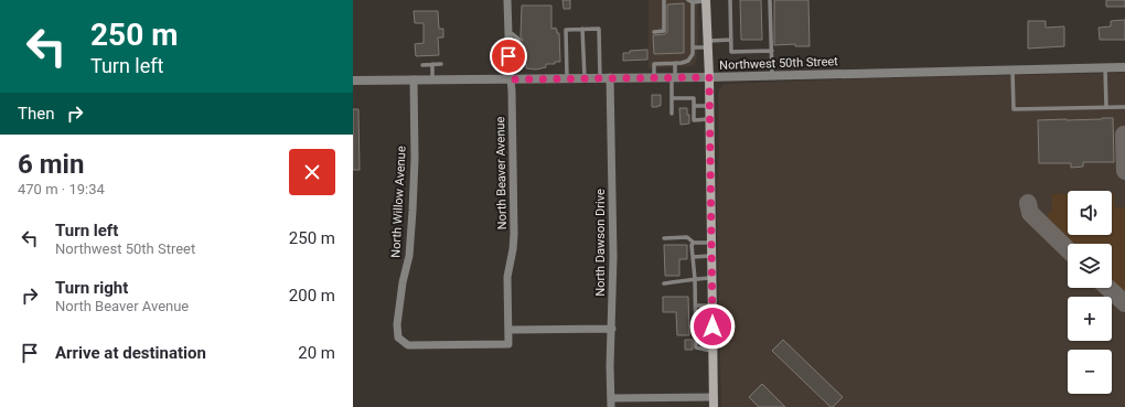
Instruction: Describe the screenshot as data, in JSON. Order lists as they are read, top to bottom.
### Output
{
  "streets": {
    "street": [
      "Northwest 50th Street",
      "North Beaver Avenue",
      "North Willow Avenue",
      "North Dawson Drive"
    ]
  },
  "crossings": [
    ["Northwest 50th Street", "North Beaver Avenue"],
    ["Northwest 50th Street", "North Willow Avenue"],
    ["Northwest 50th Street", "North Dawson Drive"],
    ["North Beaver Avenue", "North Willow Avenue"]
  ],
  "page": {
    "turn": ["250 m", "Turn left"],
    "then": "Then",
    "heading": ["6 min", "470 m · 19:34"],
    "map_buttons": ["+", "−"],
    "list": [
      {
        "name": "Turn left",
        "note": "Northwest 50th Street",
        "value": "250 m"
      },
      {
        "name": "Turn right",
        "note": "North Beaver Avenue",
        "value": "200 m"
      },
      {
        "name": "Arrive at destination",
        "value": "20 m"
      }
    ]
  }
}
